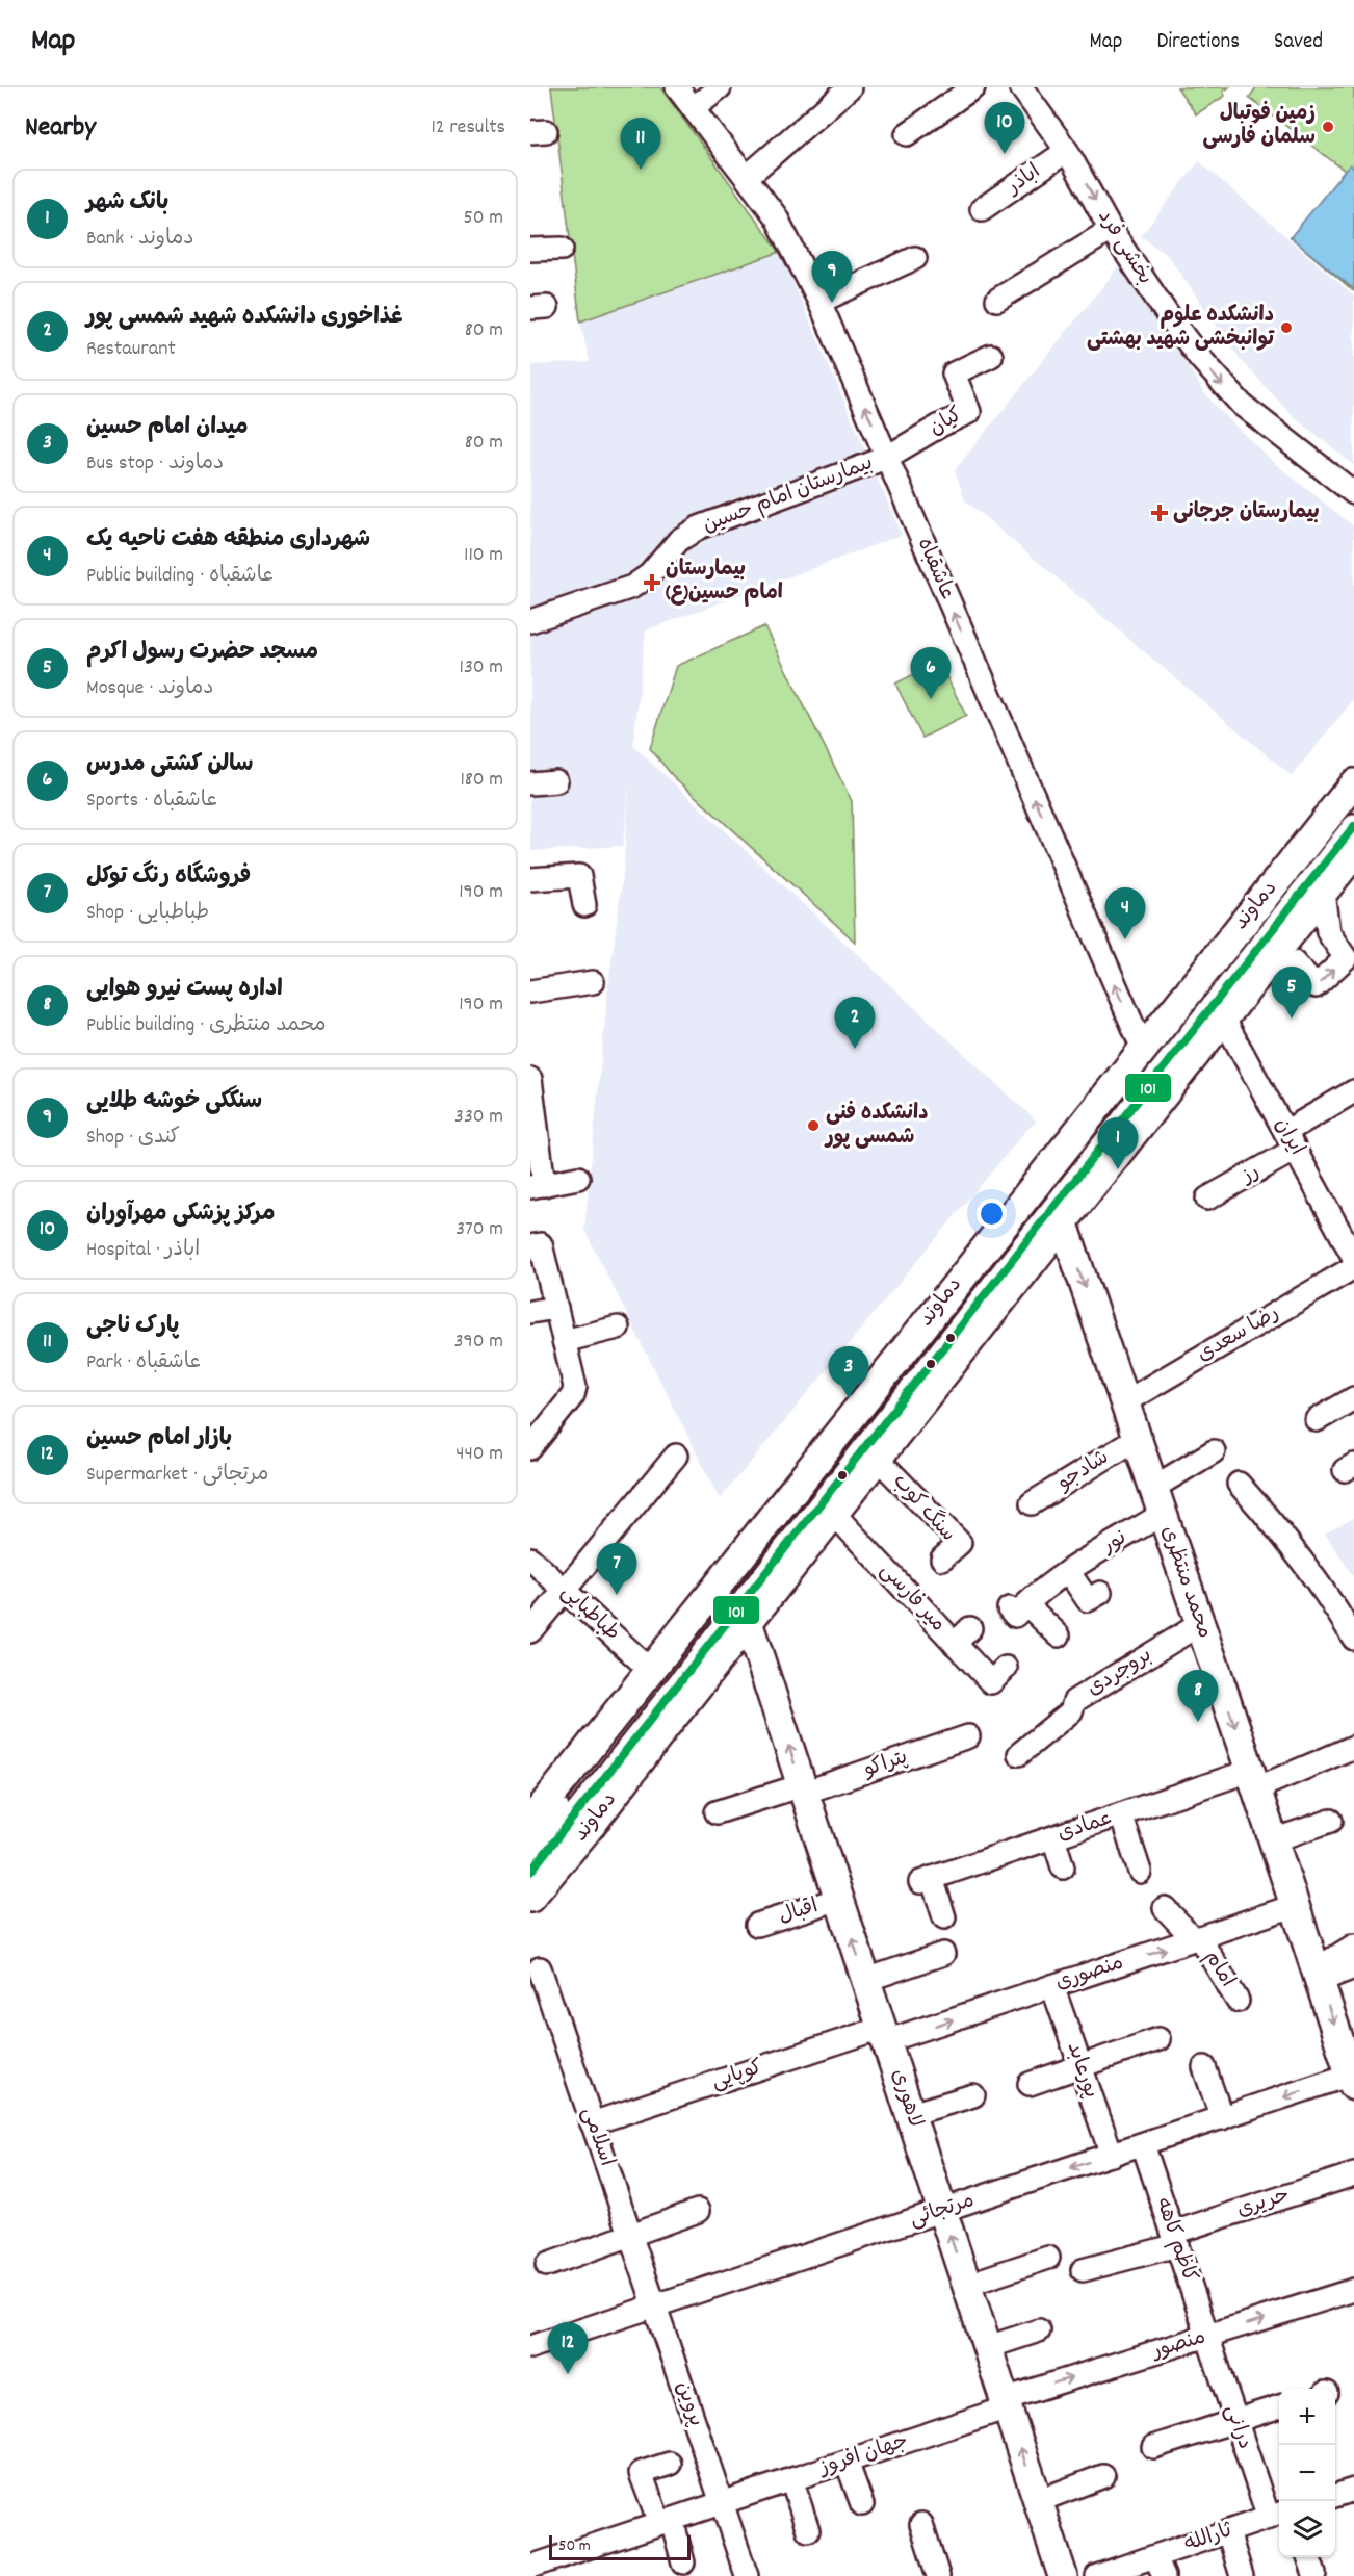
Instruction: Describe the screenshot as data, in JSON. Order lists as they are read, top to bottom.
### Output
{
  "streets": {
    "main road": ["دماوند", "محمد منتظری", "لاهوری"],
    "street": [
      "اباذر",
      "بخشی فرد",
      "کیان",
      "بیمارستان امام حسین",
      "عاشقباه",
      "ایران",
      "رز",
      "رضا سعدی",
      "شادجو",
      "سنگ کوب",
      "نور",
      "میر فارسی",
      "طباطبایی",
      "بروجردی",
      "پتراکو",
      "عمادی",
      "اقبال",
      "امام",
      "منصوری",
      "پورعابد",
      "کوپایی",
      "اسلامی",
      "حریری",
      "مرتجائی",
      "کاظم کاهه",
      "منصور",
      "پروین",
      "درانی",
      "جهان افروز",
      "ثارالله"
    ]
  },
  "crossings": [
    ["اباذر", "بخشی فرد"],
    ["کیان", "بیمارستان امام حسین"],
    ["کیان", "عاشقباه"],
    ["بیمارستان امام حسین", "عاشقباه"],
    ["عاشقباه", "دماوند"],
    ["دماوند", "ایران"],
    ["دماوند", "سنگ کوب"],
    ["دماوند", "محمد منتظری"],
    ["دماوند", "میر فارسی"],
    ["دماوند", "طباطبایی"],
    ["دماوند", "لاهوری"],
    ["ایران", "رز"],
    ["رضا سعدی", "محمد منتظری"],
    ["شادجو", "محمد منتظری"],
    ["نور", "محمد منتظری"],
    ["محمد منتظری", "بروجردی"],
    ["محمد منتظری", "عمادی"],
    ["محمد منتظری", "منصوری"],
    ["محمد منتظری", "مرتجائی"],
    ["پتراکو", "لاهوری"],
    ["اقبال", "لاهوری"],
    ["امام", "منصوری"],
    ["منصوری", "پورعابد"],
    ["منصوری", "کوپایی"],
    ["منصوری", "لاهوری"],
    ["پورعابد", "مرتجائی"],
    ["کوپایی", "لاهوری"],
    ["کوپایی", "اسلامی"],
    ["لاهوری", "مرتجائی"],
    ["لاهوری", "منصور"],
    ["لاهوری", "جهان افروز"],
    ["اسلامی", "مرتجائی"],
    ["اسلامی", "پروین"],
    ["حریری", "کاظم کاهه"],
    ["مرتجائی", "کاظم کاهه"],
    ["مرتجائی", "پروین"],
    ["کاظم کاهه", "منصور"],
    ["کاظم کاهه", "درانی"],
    ["منصور", "درانی"],
    ["منصور", "جهان افروز"],
    ["پروین", "جهان افروز"],
    ["درانی", "ثارالله"]
  ],
  "one_way": [
    "بخشی فرد",
    "عاشقباه",
    "محمد منتظری",
    "لاهوری"
  ],
  "places": {
    "other": ["زمین فوتبال سلمان فارسی", "دانشکده علوم توانبخشی شهید بهشتی", "دانشکده فنی شمسی پور"],
    "health": ["بیمارستان جرجانی", "بیمارستان امام حسین(ع)"]
  },
  "lines": ["transit line 101"],
  "scale_bar": "50 m",
  "page": {
    "header": "Map",
    "nav": ["Map", "Directions", "Saved"],
    "heading": ["Nearby", "12 results"],
    "pins": [
      "10",
      "11",
      "9",
      "6",
      "4",
      "5",
      "2",
      "1",
      "3",
      "7",
      "8",
      "12"
    ],
    "list": [
      {
        "mark": "1",
        "name": "بانک شهر",
        "note": "Bank · دماوند",
        "value": "50 m"
      },
      {
        "mark": "2",
        "name": "غذاخوری دانشکده شهید شمسی پور",
        "note": "Restaurant",
        "value": "80 m"
      },
      {
        "mark": "3",
        "name": "میدان امام حسین",
        "note": "Bus stop · دماوند",
        "value": "80 m"
      },
      {
        "mark": "4",
        "name": "شهرداری منطقه هفت ناحیه یک",
        "note": "Public building · عاشقباه",
        "value": "110 m"
      },
      {
        "mark": "5",
        "name": "مسجد حضرت رسول اکرم",
        "note": "Mosque · دماوند",
        "value": "130 m"
      },
      {
        "mark": "6",
        "name": "سالن کشتی مدرس",
        "note": "Sports · عاشقباه",
        "value": "180 m"
      },
      {
        "mark": "7",
        "name": "فروشگاه رنگ توکل",
        "note": "Shop · طباطبایی",
        "value": "190 m"
      },
      {
        "mark": "8",
        "name": "اداره پست نیرو هوایی",
        "note": "Public building · محمد منتظری",
        "value": "190 m"
      },
      {
        "mark": "9",
        "name": "سنگکی خوشه طلایی",
        "note": "Shop · کندی",
        "value": "330 m"
      },
      {
        "mark": "10",
        "name": "مرکز پزشکی مهرآوران",
        "note": "Hospital · اباذر",
        "value": "370 m"
      },
      {
        "mark": "11",
        "name": "پارک ناجی",
        "note": "Park · عاشقباه",
        "value": "390 m"
      },
      {
        "mark": "12",
        "name": "بازار امام حسین",
        "note": "Supermarket · مرتجائی",
        "value": "440 m"
      }
    ],
    "map_buttons": ["+", "−"],
    "scale": "50 m"
  }
}
